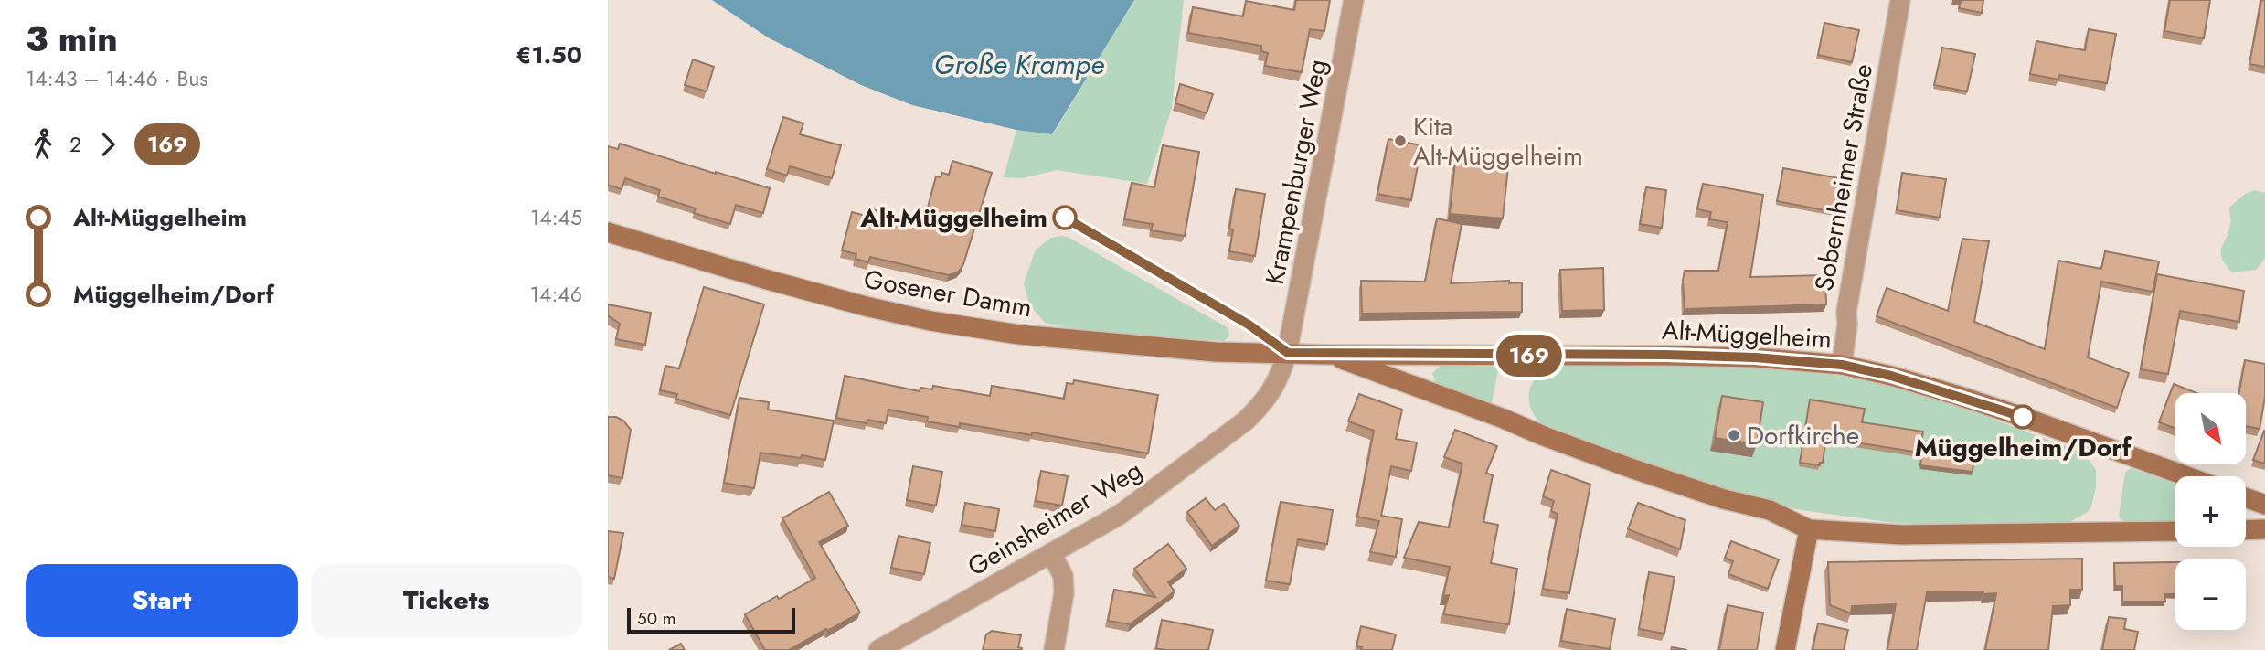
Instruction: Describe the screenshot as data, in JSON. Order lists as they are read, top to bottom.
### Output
{
  "streets": {
    "main road": ["Gosener Damm", "Alt-Müggelheim"],
    "street": ["Krampenburger Weg", "Sobernheimer Straße", "Geinsheimer Weg"]
  },
  "crossings": [
    ["Krampenburger Weg", "Gosener Damm"],
    ["Krampenburger Weg", "Alt-Müggelheim"],
    ["Krampenburger Weg", "Geinsheimer Weg"],
    ["Sobernheimer Straße", "Alt-Müggelheim"],
    ["Gosener Damm", "Alt-Müggelheim"],
    ["Gosener Damm", "Geinsheimer Weg"],
    ["Alt-Müggelheim", "Geinsheimer Weg"]
  ],
  "water": ["Große Krampe"],
  "places": [
    "Kita Alt-Müggelheim",
    "Alt-Müggelheim",
    "Müggelheim/Dorf",
    "Dorfkirche"
  ],
  "lines": ["bus line 169"],
  "scale_bar": "50 m",
  "north": "bottom right",
  "page": {
    "heading": ["3 min", "14:43 – 14:46 · Bus", "€1.50"],
    "on_map": "169",
    "legs": ["2", "169"],
    "list": [
      {
        "name": "Alt-Müggelheim",
        "value": "14:45"
      },
      {
        "name": "Müggelheim/Dorf",
        "value": "14:46"
      }
    ],
    "map_buttons": ["+", "−"],
    "buttons": ["Start", "Tickets"],
    "scale": "50 m"
  }
}
